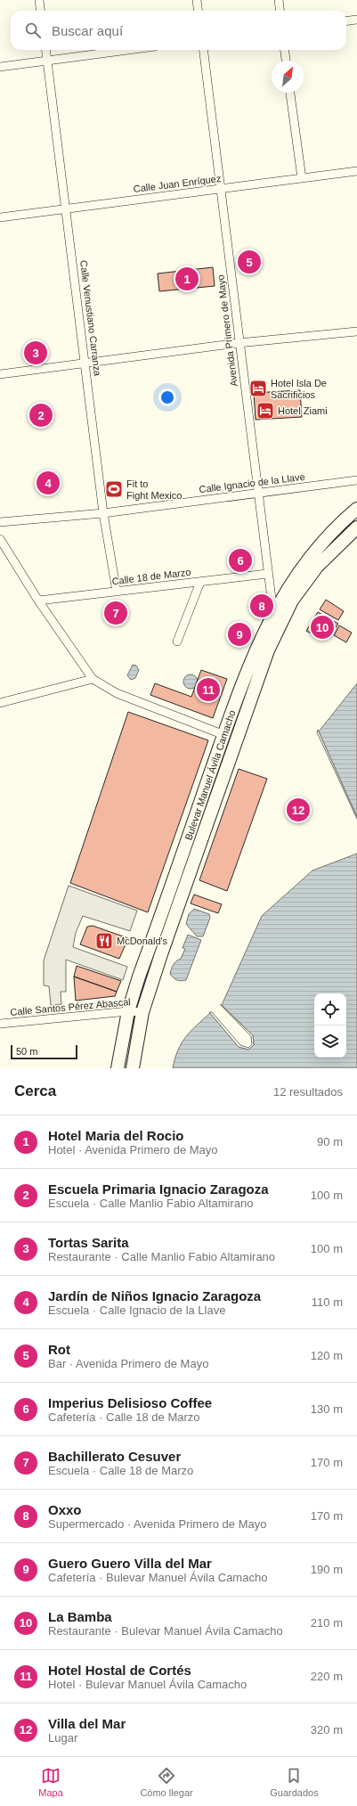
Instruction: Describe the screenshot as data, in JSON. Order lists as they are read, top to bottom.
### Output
{
  "streets": {
    "main road": ["Bulevar Manuel Ávila Camacho"],
    "street": [
      "Calle Juan Enríquez",
      "Calle Venustiano Carranza",
      "Avenida Primero de Mayo",
      "Calle Ignacio de la Llave",
      "Calle 18 de Marzo",
      "Calle Santos Pérez Abascal"
    ]
  },
  "crossings": [
    ["Calle Juan Enríquez", "Calle Venustiano Carranza"],
    ["Calle Juan Enríquez", "Avenida Primero de Mayo"],
    ["Calle Venustiano Carranza", "Calle Ignacio de la Llave"],
    ["Calle Venustiano Carranza", "Calle 18 de Marzo"],
    ["Avenida Primero de Mayo", "Calle Ignacio de la Llave"],
    ["Avenida Primero de Mayo", "Calle 18 de Marzo"],
    ["Avenida Primero de Mayo", "Bulevar Manuel Ávila Camacho"],
    ["Bulevar Manuel Ávila Camacho", "Calle Santos Pérez Abascal"]
  ],
  "places": {
    "hotel": ["Hotel Isla De Sacrificios", "Hotel Ziami"],
    "sports": ["Fit to Fight Mexico"],
    "restaurant": ["McDonald's"]
  },
  "scale_bar": "50 m",
  "north": "top right",
  "page": {
    "search": "Buscar aquí",
    "pins": [
      "5",
      "1",
      "3",
      "2",
      "4",
      "6",
      "8",
      "7",
      "10",
      "9",
      "11",
      "12"
    ],
    "scale": "50 m",
    "heading": ["Cerca", "12 resultados"],
    "list": [
      {
        "mark": "1",
        "name": "Hotel Maria del Rocio",
        "note": "Hotel · Avenida Primero de Mayo",
        "value": "90 m"
      },
      {
        "mark": "2",
        "name": "Escuela Primaria Ignacio Zaragoza",
        "note": "Escuela · Calle Manlio Fabio Altamirano",
        "value": "100 m"
      },
      {
        "mark": "3",
        "name": "Tortas Sarita",
        "note": "Restaurante · Calle Manlio Fabio Altamirano",
        "value": "100 m"
      },
      {
        "mark": "4",
        "name": "Jardín de Niños Ignacio Zaragoza",
        "note": "Escuela · Calle Ignacio de la Llave",
        "value": "110 m"
      },
      {
        "mark": "5",
        "name": "Rot",
        "note": "Bar · Avenida Primero de Mayo",
        "value": "120 m"
      },
      {
        "mark": "6",
        "name": "Imperius Delisioso Coffee",
        "note": "Cafetería · Calle 18 de Marzo",
        "value": "130 m"
      },
      {
        "mark": "7",
        "name": "Bachillerato Cesuver",
        "note": "Escuela · Calle 18 de Marzo",
        "value": "170 m"
      },
      {
        "mark": "8",
        "name": "Oxxo",
        "note": "Supermercado · Avenida Primero de Mayo",
        "value": "170 m"
      },
      {
        "mark": "9",
        "name": "Guero Guero Villa del Mar",
        "note": "Cafetería · Bulevar Manuel Ávila Camacho",
        "value": "190 m"
      },
      {
        "mark": "10",
        "name": "La Bamba",
        "note": "Restaurante · Bulevar Manuel Ávila Camacho",
        "value": "210 m"
      },
      {
        "mark": "11",
        "name": "Hotel Hostal de Cortés",
        "note": "Hotel · Bulevar Manuel Ávila Camacho",
        "value": "220 m"
      },
      {
        "mark": "12",
        "name": "Villa del Mar",
        "note": "Lugar",
        "value": "320 m"
      }
    ],
    "nav": ["Mapa", "Cómo llegar", "Guardados"]
  }
}
